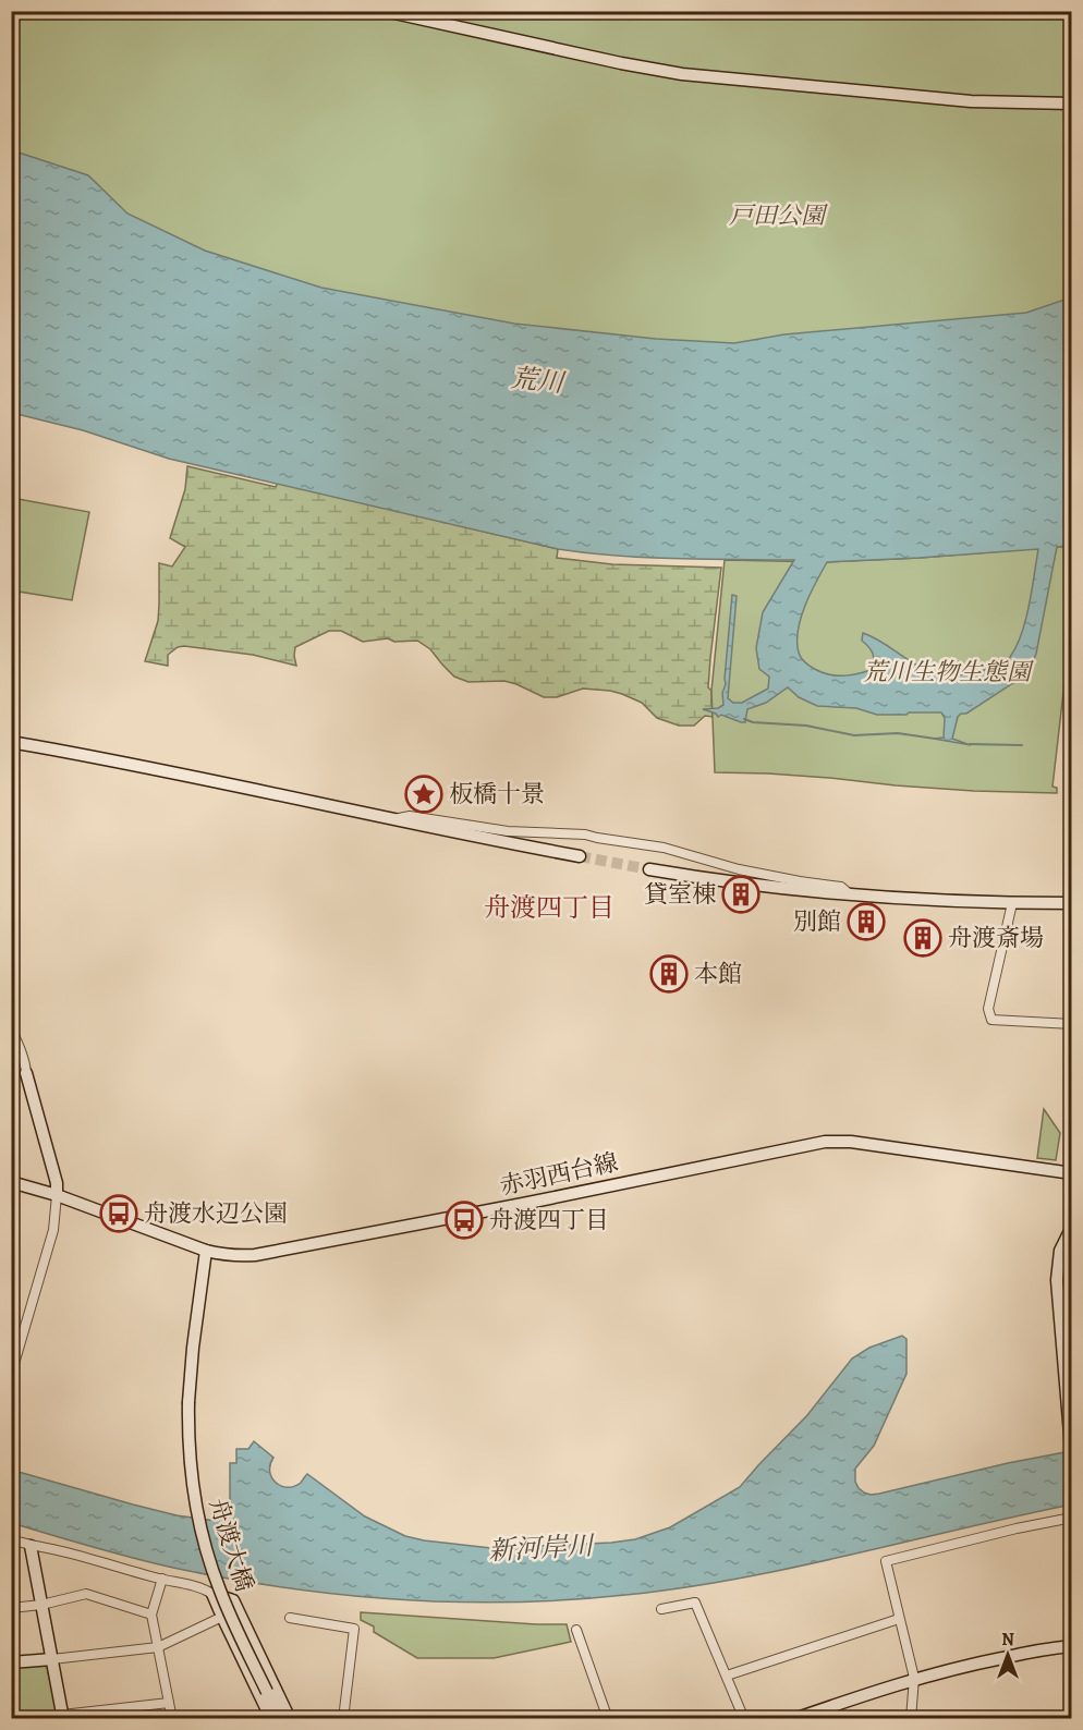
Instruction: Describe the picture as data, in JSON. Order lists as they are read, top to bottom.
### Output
{
  "streets": {
    "street": ["赤羽西台線", "舟渡大橋"]
  },
  "crossings": [
    ["赤羽西台線", "舟渡大橋"]
  ],
  "districts": ["舟渡四丁目"],
  "water": ["荒川", "新河岸川"],
  "parks": ["戸田公園", "荒川生物生態園"],
  "places": {
    "place": ["板橋十景"],
    "building": [
      "貸室棟",
      "別館",
      "舟渡斎場",
      "本館"
    ],
    "bus stop": ["舟渡水辺公園", "舟渡四丁目"]
  },
  "north": "top"
}
